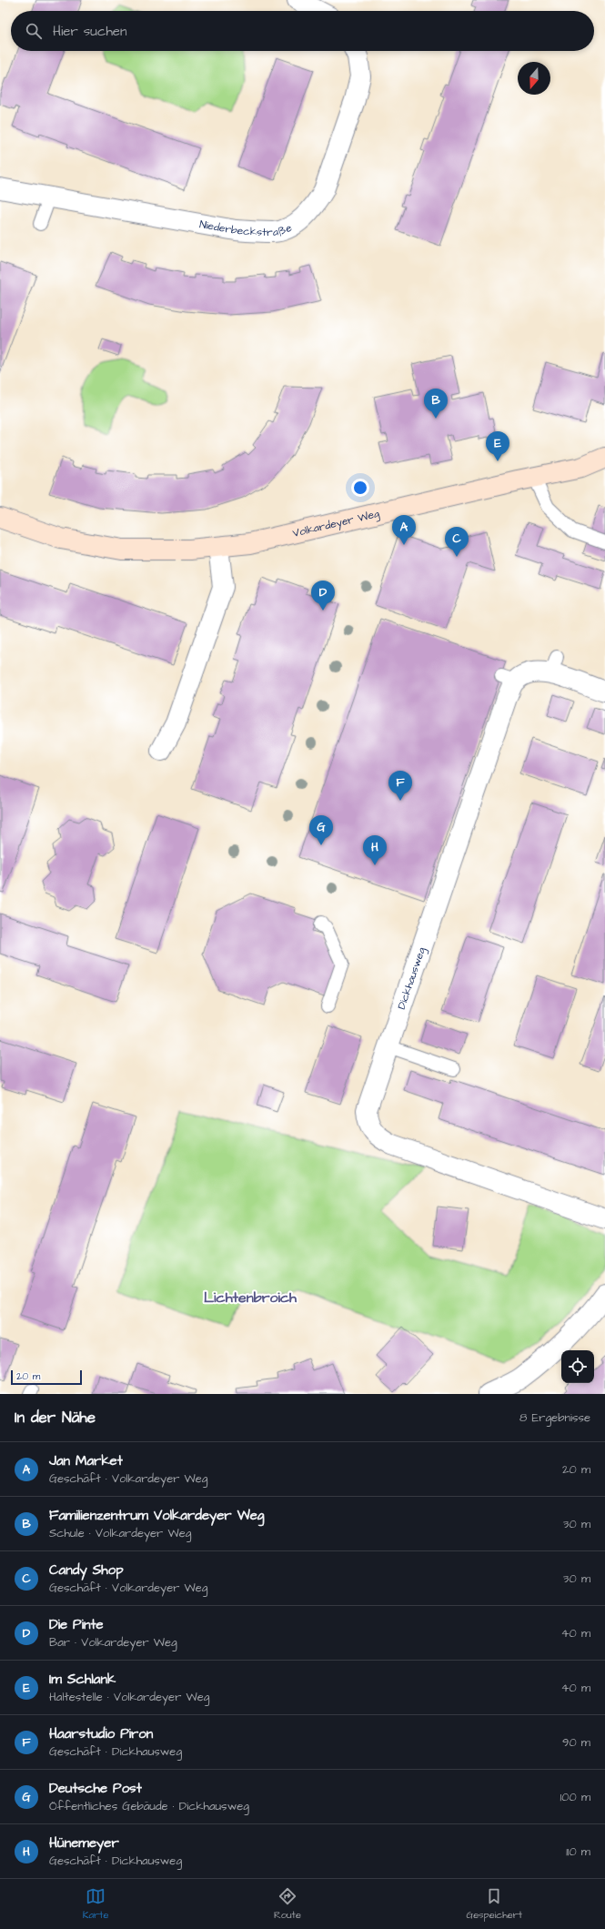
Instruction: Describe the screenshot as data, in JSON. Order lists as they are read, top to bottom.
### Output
{
  "streets": {
    "street": ["Niederbeckstraße", "Volkardeyer Weg", "Dickhausweg"]
  },
  "districts": ["Lichtenbroich"],
  "scale_bar": "20 m",
  "north": "bottom",
  "page": {
    "search": "Hier suchen",
    "pins": [
      "B",
      "E",
      "A",
      "C",
      "D",
      "F",
      "G",
      "H"
    ],
    "scale": "20 m",
    "heading": ["In der Nähe", "8 Ergebnisse"],
    "list": [
      {
        "mark": "A",
        "name": "Jan Market",
        "note": "Geschäft · Volkardeyer Weg",
        "value": "20 m"
      },
      {
        "mark": "B",
        "name": "Familienzentrum Volkardeyer Weg",
        "note": "Schule · Volkardeyer Weg",
        "value": "30 m"
      },
      {
        "mark": "C",
        "name": "Candy Shop",
        "note": "Geschäft · Volkardeyer Weg",
        "value": "30 m"
      },
      {
        "mark": "D",
        "name": "Die Pinte",
        "note": "Bar · Volkardeyer Weg",
        "value": "40 m"
      },
      {
        "mark": "E",
        "name": "Im Schlank",
        "note": "Haltestelle · Volkardeyer Weg",
        "value": "40 m"
      },
      {
        "mark": "F",
        "name": "Haarstudio Piron",
        "note": "Geschäft · Dickhausweg",
        "value": "90 m"
      },
      {
        "mark": "G",
        "name": "Deutsche Post",
        "note": "Öffentliches Gebäude · Dickhausweg",
        "value": "100 m"
      },
      {
        "mark": "H",
        "name": "Hünemeyer",
        "note": "Geschäft · Dickhausweg",
        "value": "110 m"
      }
    ],
    "nav": ["Karte", "Route", "Gespeichert"]
  }
}
